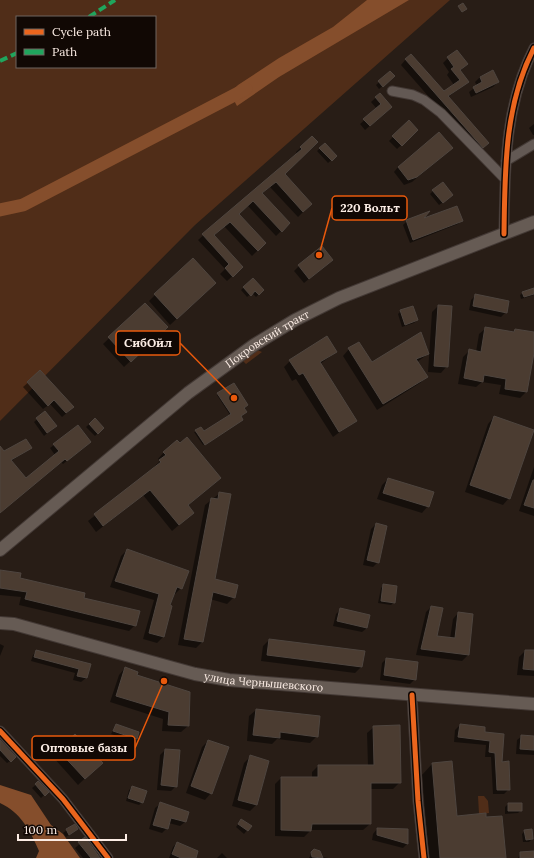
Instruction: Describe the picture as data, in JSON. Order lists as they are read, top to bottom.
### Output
{
  "streets": {
    "main road": ["Покровский тракт", "улица Чернышевского"]
  },
  "places": ["220 Вольт", "СибОйл", "Оптовые базы"],
  "legend": ["Cycle path", "Path"],
  "scale_bar": "100 m"
}
